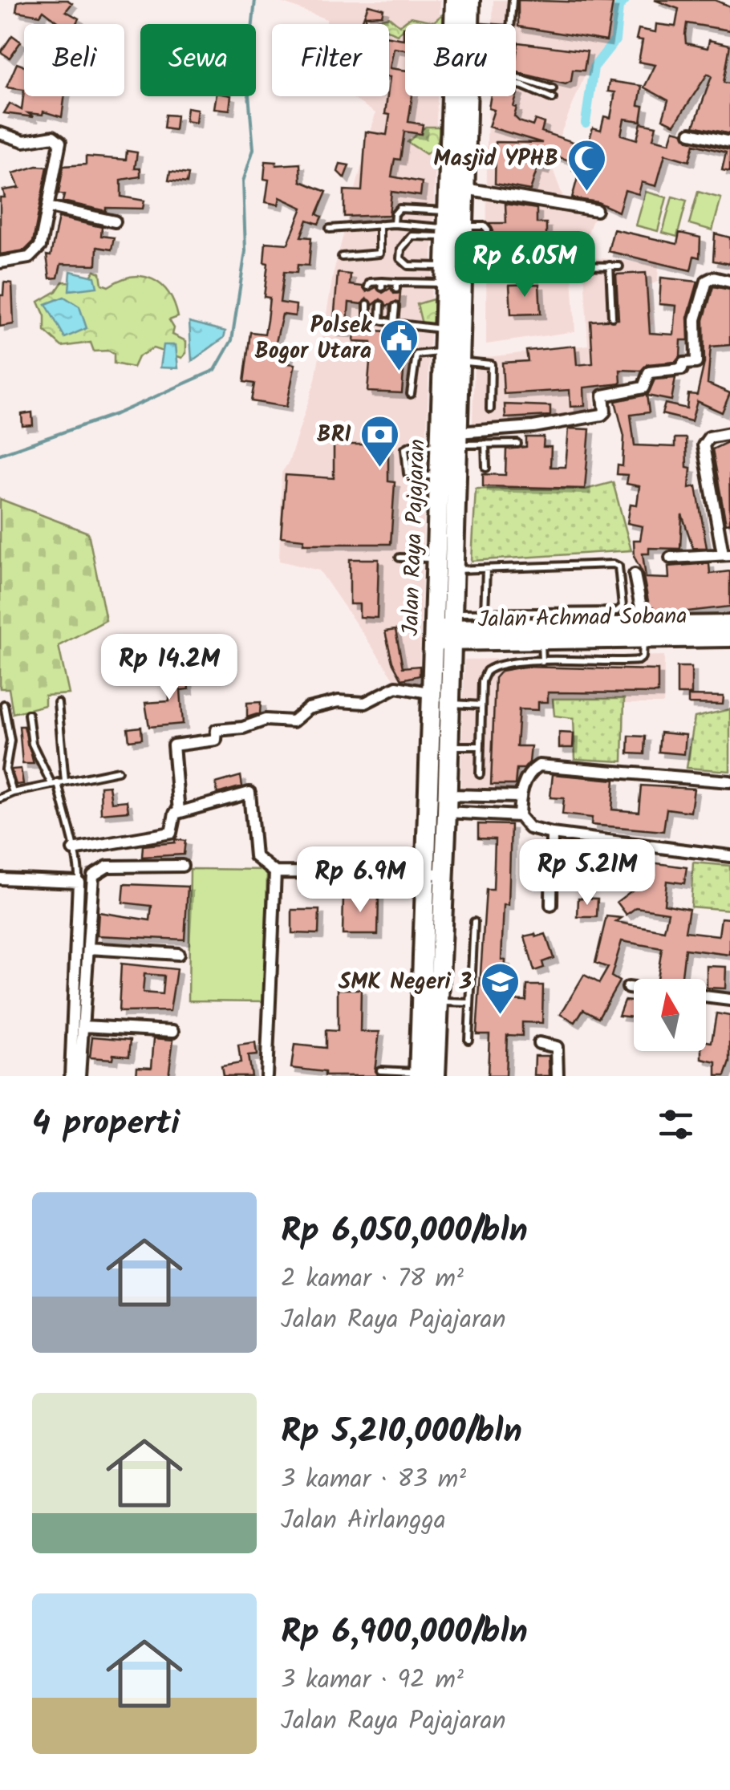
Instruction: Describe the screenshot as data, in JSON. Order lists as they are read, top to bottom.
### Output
{
  "streets": {
    "highway": ["Jalan Raya Pajajaran"],
    "main road": ["Jalan Achmad Sobana"]
  },
  "crossings": [
    ["Jalan Raya Pajajaran", "Jalan Achmad Sobana"]
  ],
  "places": {
    "mosque": ["Masjid YPHB"],
    "public building": ["Polsek Bogor Utara"],
    "bank": ["BRI"],
    "school or university": ["SMK Negeri 3"]
  },
  "north": "top",
  "page": {
    "chip": [
      "Beli",
      "Sewa",
      "Filter",
      "Baru"
    ],
    "price": [
      "Rp 6.05M",
      "Rp 14.2M",
      "Rp 5.21M",
      "Rp 6.9M"
    ],
    "heading": "4 properti",
    "list": [
      {
        "name": "Rp 6,050,000/bln",
        "note": "2 kamar · 78 m² · Jalan Raya Pajajaran"
      },
      {
        "name": "Rp 5,210,000/bln",
        "note": "3 kamar · 83 m² · Jalan Airlangga"
      },
      {
        "name": "Rp 6,900,000/bln",
        "note": "3 kamar · 92 m² · Jalan Raya Pajajaran"
      }
    ]
  }
}
